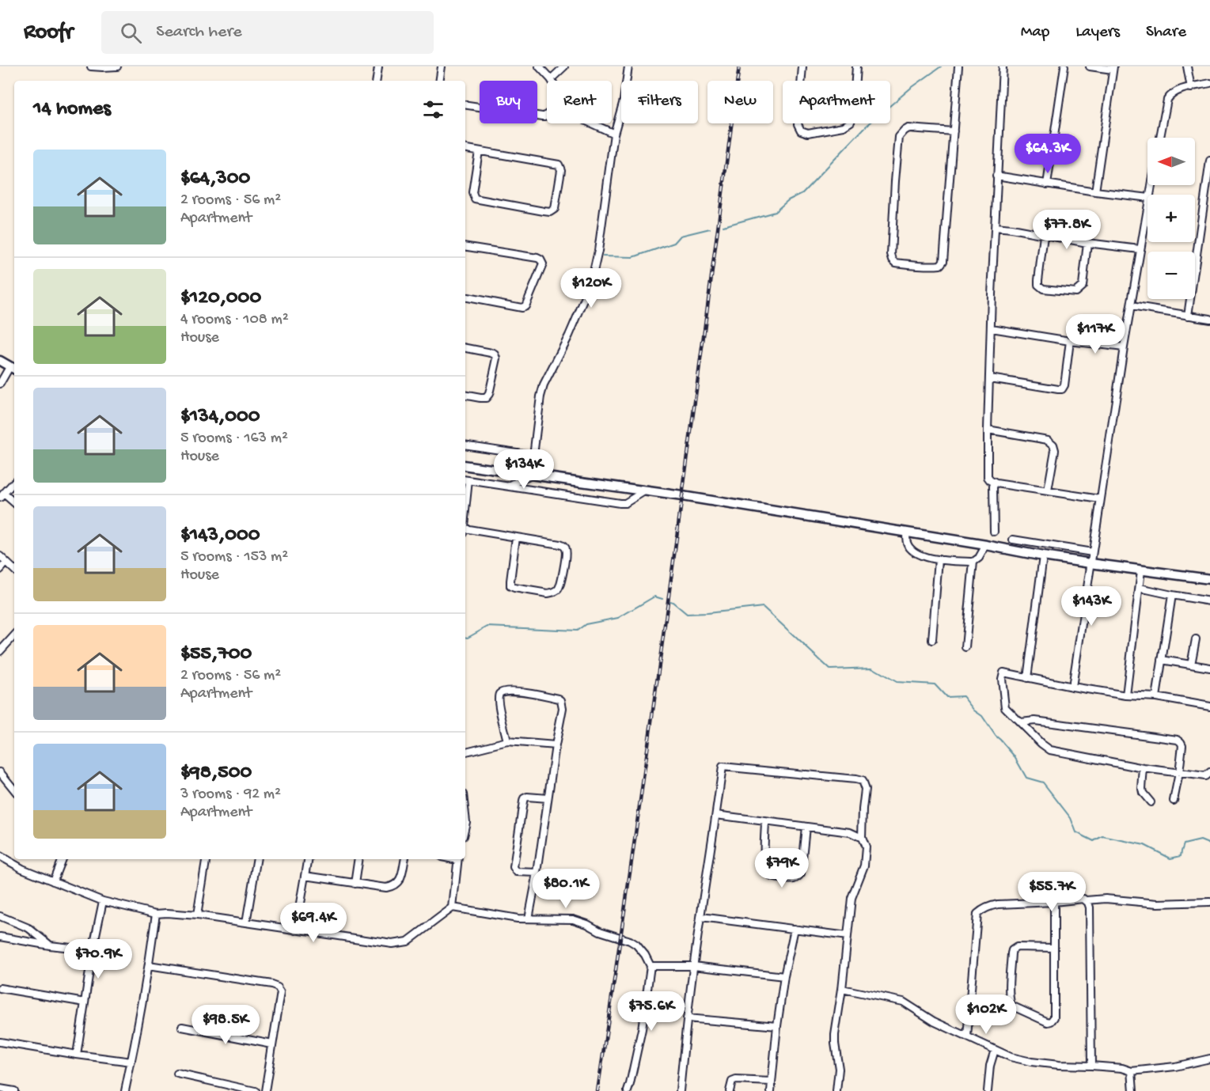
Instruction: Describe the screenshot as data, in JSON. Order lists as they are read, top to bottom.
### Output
{
  "north": "left",
  "page": {
    "header": "Roofr",
    "search": "Search here",
    "nav": ["Map", "Layers", "Share"],
    "chip": [
      "Buy",
      "Rent",
      "Filters",
      "New",
      "Apartment"
    ],
    "heading": "14 homes",
    "price": [
      "$64.3K",
      "$77.8K",
      "$120K",
      "$117K",
      "$134K",
      "$143K",
      "$79K",
      "$80.1K",
      "$55.7K",
      "$69.4K",
      "$70.9K",
      "$75.6K",
      "$102K",
      "$98.5K"
    ],
    "map_buttons": ["+", "−"],
    "list": [
      {
        "name": "$64,300",
        "note": "2 rooms · 56 m² · Apartment"
      },
      {
        "name": "$120,000",
        "note": "4 rooms · 108 m² · House"
      },
      {
        "name": "$134,000",
        "note": "5 rooms · 163 m² · House"
      },
      {
        "name": "$143,000",
        "note": "5 rooms · 153 m² · House"
      },
      {
        "name": "$55,700",
        "note": "2 rooms · 56 m² · Apartment"
      },
      {
        "name": "$98,500",
        "note": "3 rooms · 92 m² · Apartment"
      }
    ]
  }
}
